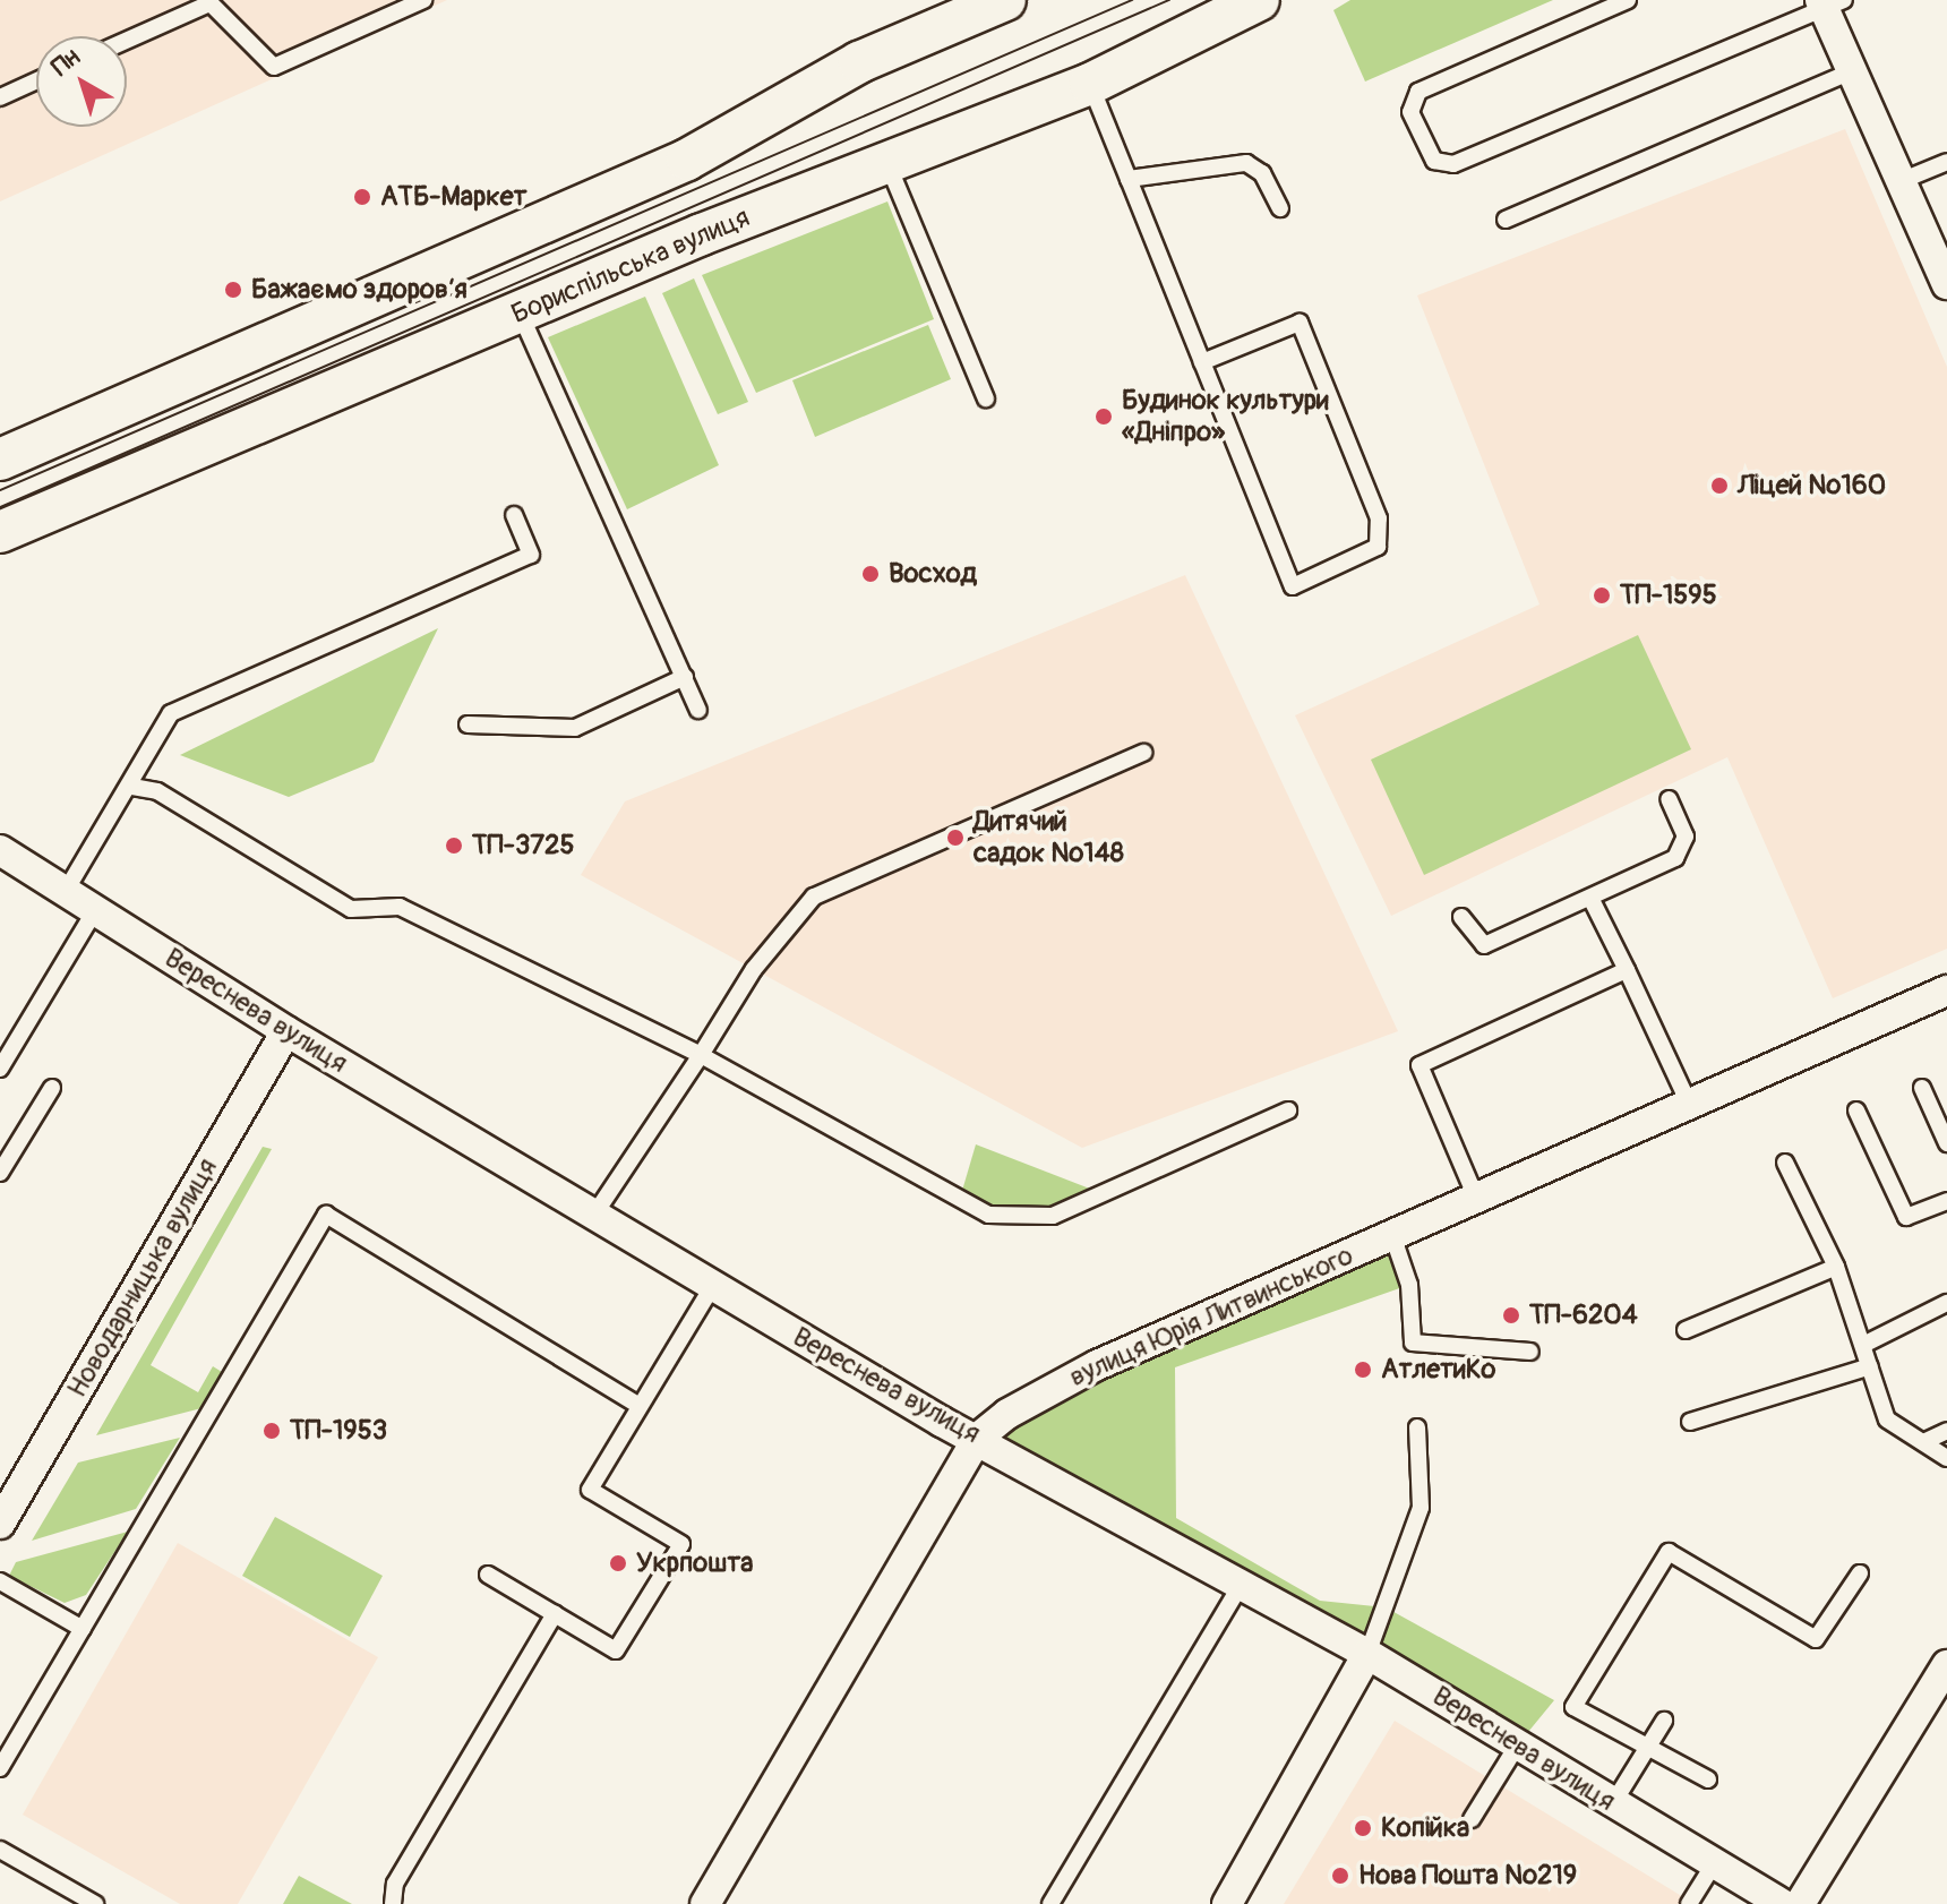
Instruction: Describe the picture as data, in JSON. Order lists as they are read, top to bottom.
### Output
{
  "streets": {
    "main road": ["Бориспільська вулиця"],
    "street": ["Вереснева вулиця", "Новодарницька вулиця", "вулиця Юрія Литвинського"]
  },
  "crossings": [
    ["Вереснева вулиця", "Новодарницька вулиця"],
    ["Вереснева вулиця", "вулиця Юрія Литвинського"]
  ],
  "places": [
    "АТБ-Маркет",
    "Бажаємо здоровʼя",
    "Будинок культури «Дніпро»",
    "Ліцей №160",
    "Восход",
    "ТП-1595",
    "Дитячий садок №148",
    "ТП-3725",
    "ТП-6204",
    "АтлетиКо",
    "ТП-1953",
    "Укрпошта",
    "Копійка",
    "Нова Пошта №219"
  ],
  "north": "top left"
}
